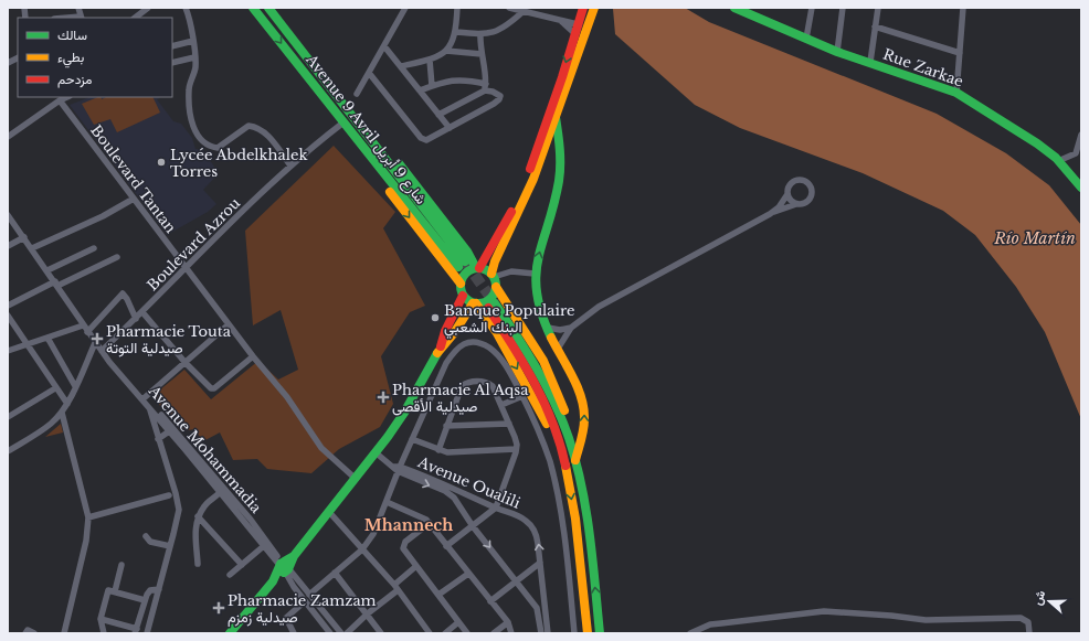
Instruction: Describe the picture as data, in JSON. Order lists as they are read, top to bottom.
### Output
{
  "streets": {
    "main road": ["Rue Zarkae", "Avenue 9 Avril شارع 9 أبريل"],
    "street": [
      "Boulevard Tantan",
      "Boulevard Azrou",
      "Avenue Mohammadia",
      "Avenue Oualili"
    ]
  },
  "crossings": [
    ["Avenue 9 Avril شارع 9 أبريل", "Boulevard Azrou"],
    ["Boulevard Tantan", "Boulevard Azrou"],
    ["Boulevard Azrou", "Avenue Mohammadia"]
  ],
  "districts": ["Mhannech"],
  "water": ["Río Martín"],
  "places": {
    "other": ["Lycée Abdelkhalek Torres", "Banque Populaire البنك الشعبي"],
    "health": ["Pharmacie Touta صيدلية التوتة", "Pharmacie Al Aqsa صيدلية الأقصى", "Pharmacie Zamzam صيدلية زمزم"]
  },
  "legend": ["سالك", "بطيء", "مزدحم"],
  "north": "left"
}
